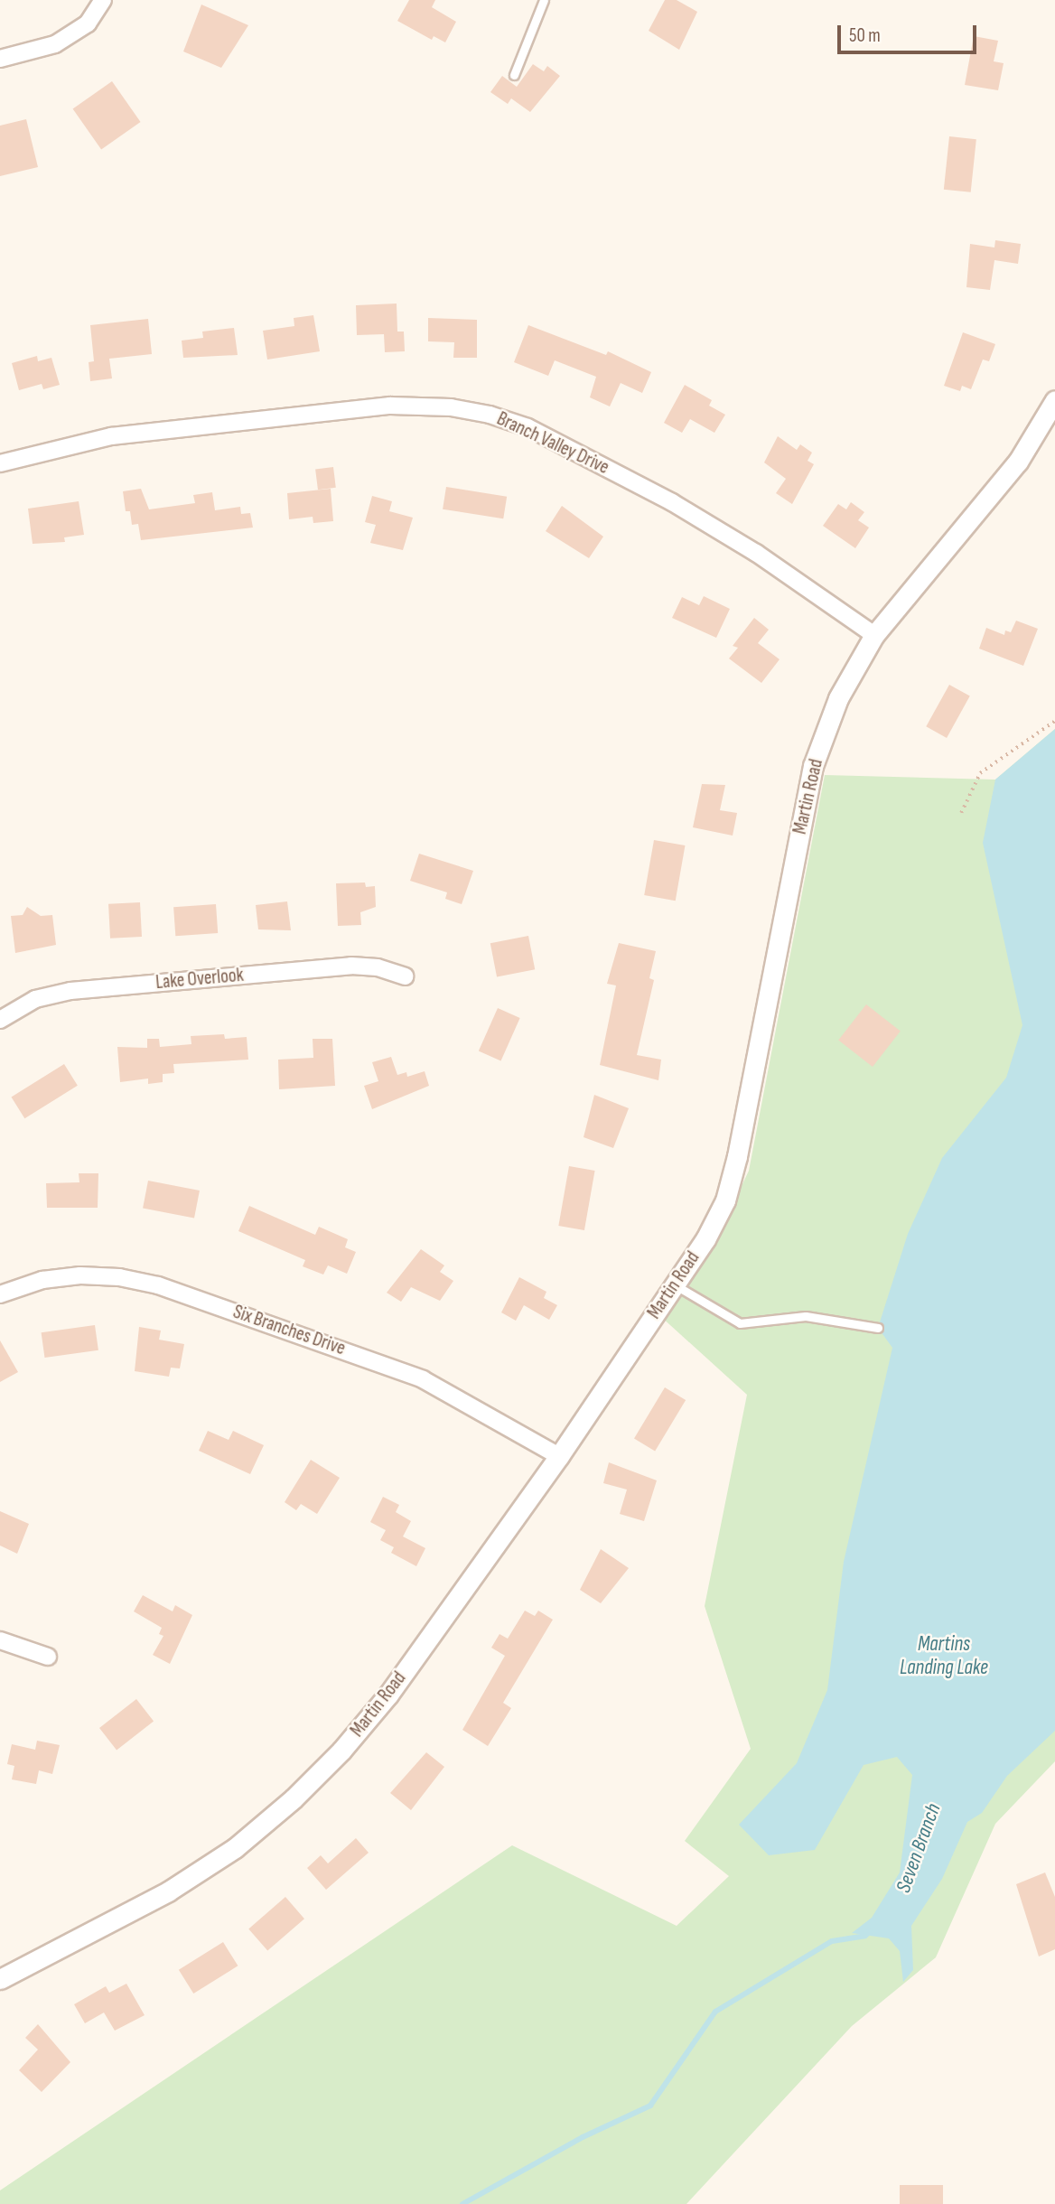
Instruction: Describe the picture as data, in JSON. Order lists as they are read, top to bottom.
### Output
{
  "streets": {
    "street": [
      "Branch Valley Drive",
      "Martin Road",
      "Lake Overlook",
      "Six Branches Drive"
    ]
  },
  "crossings": [
    ["Branch Valley Drive", "Martin Road"],
    ["Martin Road", "Six Branches Drive"]
  ],
  "water": ["Martins Landing Lake", "Seven Branch"],
  "scale_bar": "50 m"
}
